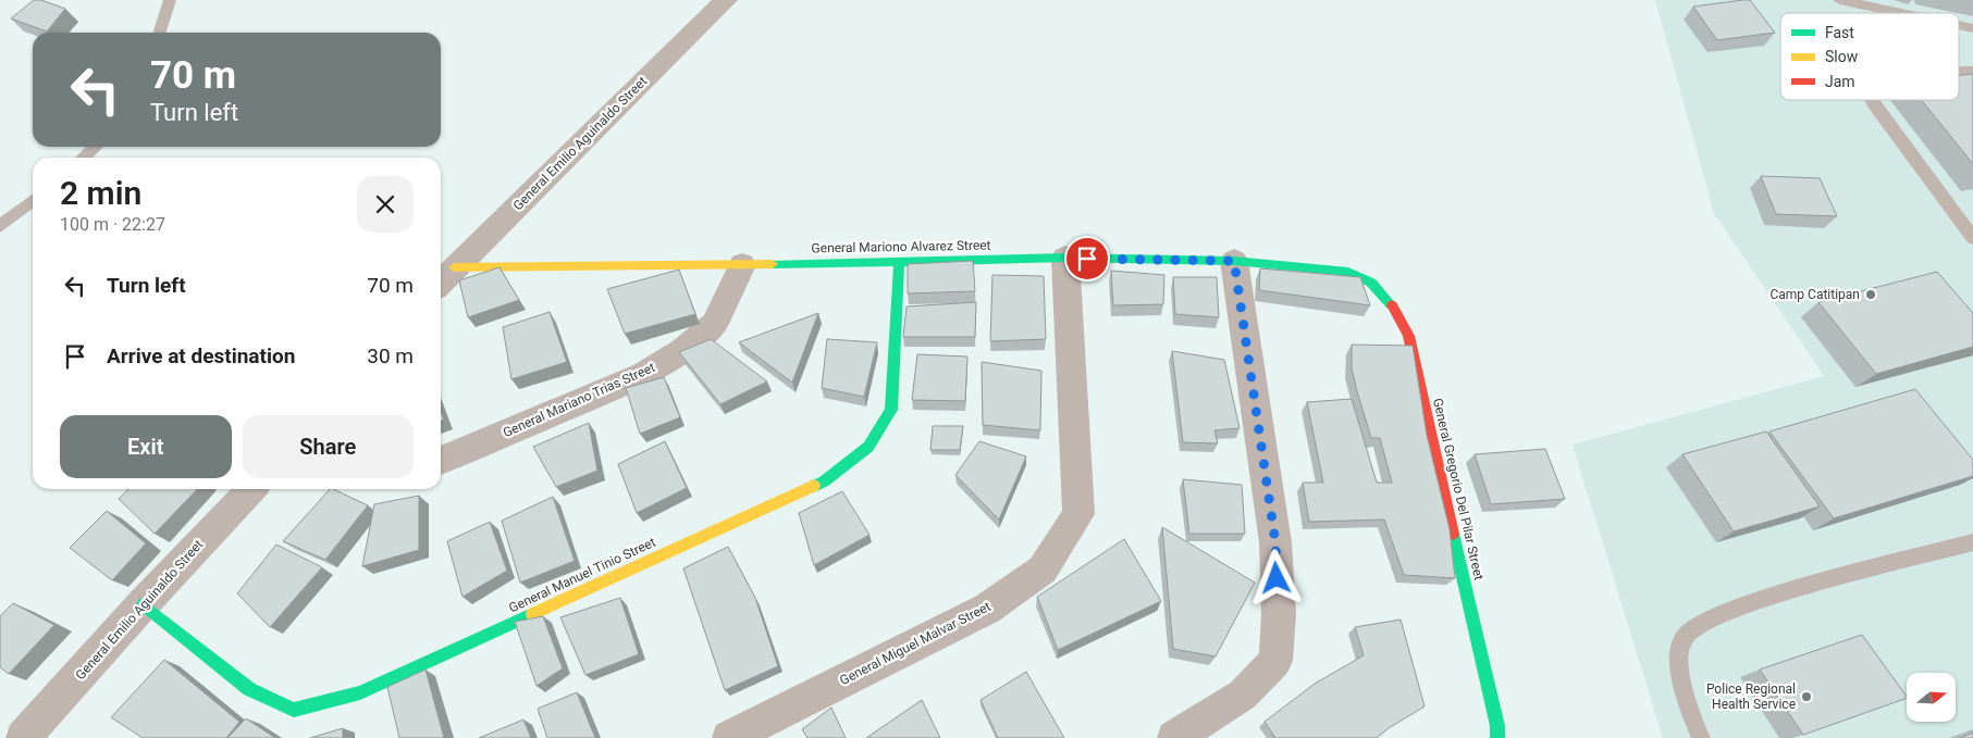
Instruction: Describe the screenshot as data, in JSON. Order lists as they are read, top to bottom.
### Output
{
  "streets": {
    "street": [
      "General Emilio Aguinaldo Street",
      "General Mariono Alvarez Street",
      "General Mariano Trias Street",
      "General Gregorio Del Pilar Street",
      "General Manuel Tinio Street",
      "General Miguel Malvar Street"
    ]
  },
  "crossings": [
    ["General Emilio Aguinaldo Street", "General Mariono Alvarez Street"],
    ["General Emilio Aguinaldo Street", "General Manuel Tinio Street"],
    ["General Mariono Alvarez Street", "General Mariano Trias Street"],
    ["General Mariono Alvarez Street", "General Gregorio Del Pilar Street"],
    ["General Mariono Alvarez Street", "General Manuel Tinio Street"],
    ["General Mariono Alvarez Street", "General Miguel Malvar Street"]
  ],
  "places": ["Camp Catitipan", "Police Regional Health Service"],
  "legend": ["Fast", "Slow", "Jam"],
  "north": "right",
  "page": {
    "turn": ["70 m", "Turn left"],
    "heading": ["2 min", "100 m · 22:27"],
    "list": [
      {
        "name": "Turn left",
        "value": "70 m"
      },
      {
        "name": "Arrive at destination",
        "value": "30 m"
      }
    ],
    "buttons": ["Exit", "Share"]
  }
}
